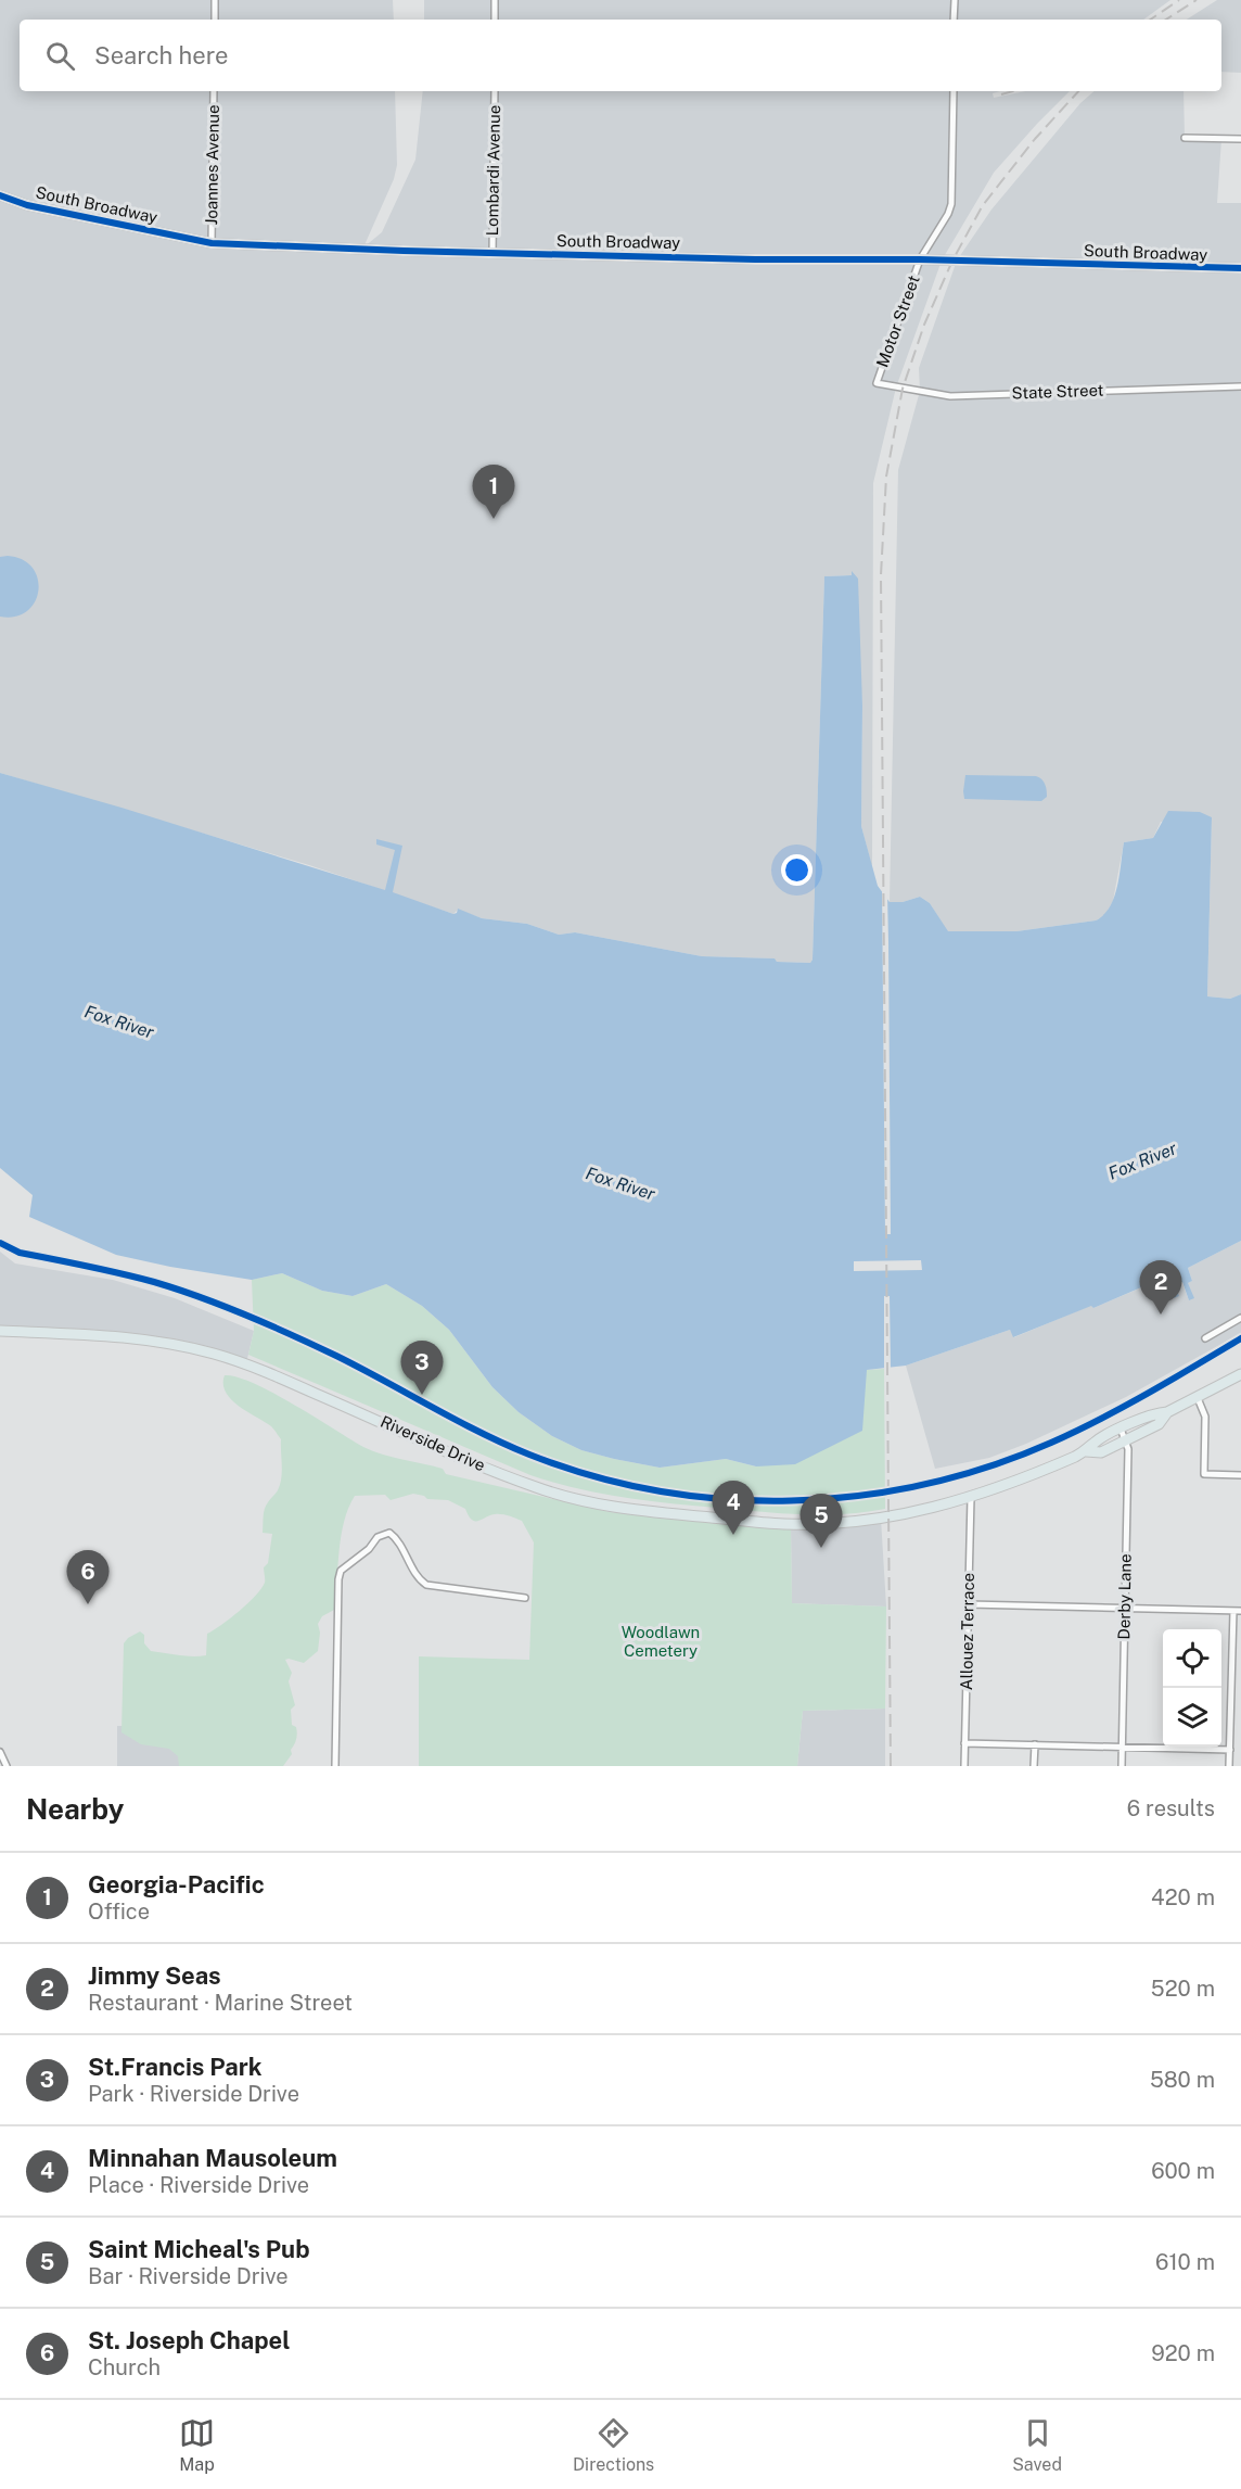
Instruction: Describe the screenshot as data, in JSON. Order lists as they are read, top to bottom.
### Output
{
  "streets": {
    "main road": ["Riverside Drive"],
    "street": [
      "Joannes Avenue",
      "Lombardi Avenue",
      "South Broadway",
      "Motor Street",
      "State Street",
      "Derby Lane",
      "Allouez Terrace"
    ]
  },
  "crossings": [
    ["Joannes Avenue", "South Broadway"],
    ["Lombardi Avenue", "South Broadway"],
    ["South Broadway", "Motor Street"],
    ["Motor Street", "State Street"],
    ["Riverside Drive", "Allouez Terrace"]
  ],
  "water": ["Fox River"],
  "parks": ["Woodlawn Cemetery"],
  "page": {
    "search": "Search here",
    "pins": [
      "1",
      "2",
      "3",
      "4",
      "5",
      "6"
    ],
    "heading": ["Nearby", "6 results"],
    "list": [
      {
        "mark": "1",
        "name": "Georgia-Pacific",
        "note": "Office",
        "value": "420 m"
      },
      {
        "mark": "2",
        "name": "Jimmy Seas",
        "note": "Restaurant · Marine Street",
        "value": "520 m"
      },
      {
        "mark": "3",
        "name": "St.Francis Park",
        "note": "Park · Riverside Drive",
        "value": "580 m"
      },
      {
        "mark": "4",
        "name": "Minnahan Mausoleum",
        "note": "Place · Riverside Drive",
        "value": "600 m"
      },
      {
        "mark": "5",
        "name": "Saint Micheal's Pub",
        "note": "Bar · Riverside Drive",
        "value": "610 m"
      },
      {
        "mark": "6",
        "name": "St. Joseph Chapel",
        "note": "Church",
        "value": "920 m"
      }
    ],
    "nav": ["Map", "Directions", "Saved"]
  }
}
